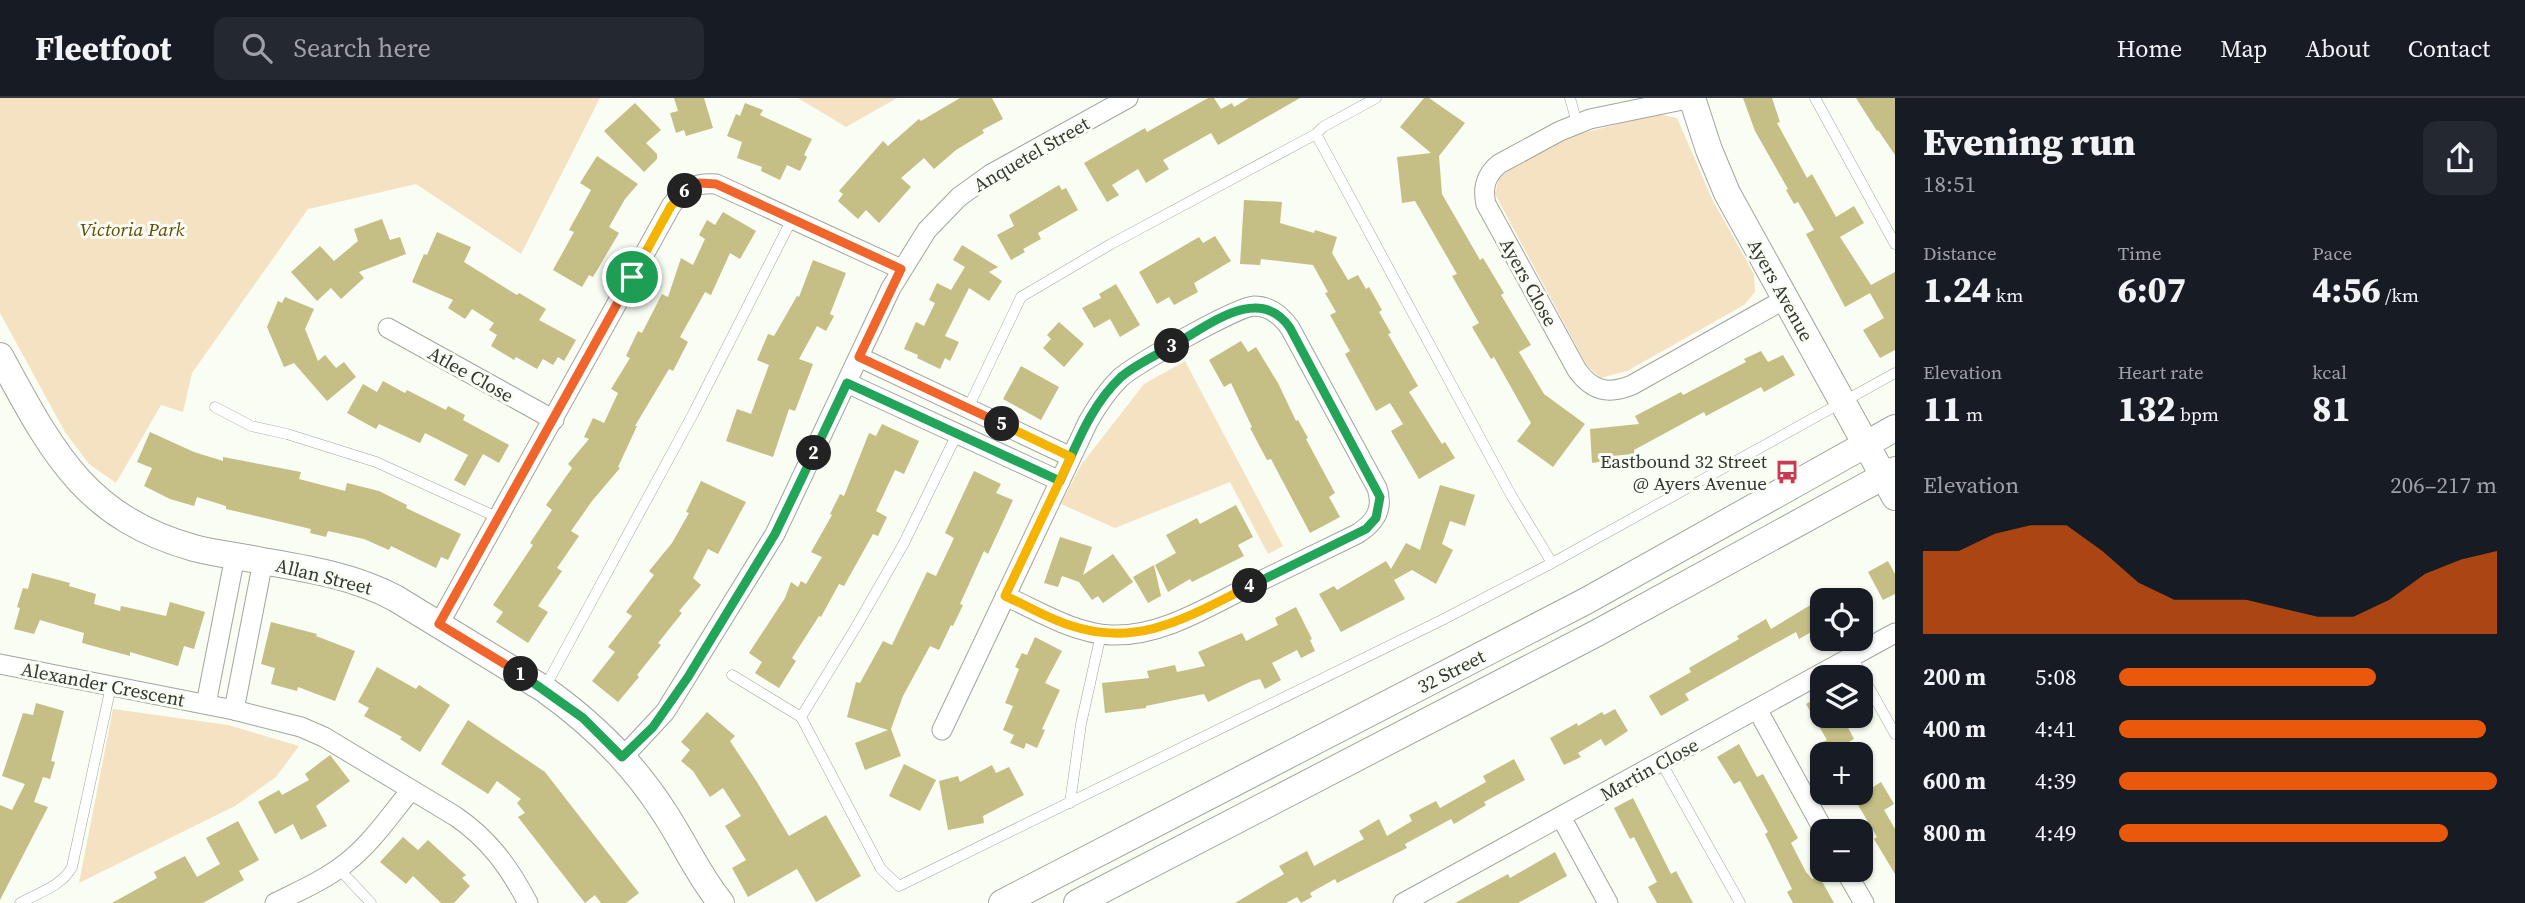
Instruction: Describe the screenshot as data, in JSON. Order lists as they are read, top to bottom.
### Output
{
  "streets": {
    "main road": ["Ayers Avenue", "Allan Street", "32 Street"],
    "street": [
      "Anquetel Street",
      "Ayers Close",
      "Atlee Close",
      "Alexander Crescent",
      "Martin Close"
    ]
  },
  "crossings": [
    ["Anquetel Street", "Allan Street"],
    ["Ayers Close", "Ayers Avenue"],
    ["Ayers Avenue", "32 Street"],
    ["Allan Street", "Alexander Crescent"]
  ],
  "parks": ["Victoria Park"],
  "places": {
    "bus stop": ["Eastbound 32 Street @ Ayers Avenue"]
  },
  "page": {
    "header": "Fleetfoot",
    "search": "Search here",
    "nav": [
      "Home",
      "Map",
      "About",
      "Contact"
    ],
    "heading": ["Evening run", "18:51"],
    "pins": [
      "6",
      "3",
      "5",
      "2",
      "4",
      "1"
    ],
    "stats": [
      ["Distance", "1.24 km"],
      ["Time", "6:07"],
      ["Pace", "4:56 /km"],
      ["Elevation", "11 m"],
      ["Heart rate", "132 bpm"],
      ["kcal", "81"]
    ],
    "chart": ["Elevation", "206–217 m"],
    "map_buttons": ["+", "−"],
    "list": [
      {
        "name": "200 m",
        "note": "5:08"
      },
      {
        "name": "400 m",
        "note": "4:41"
      },
      {
        "name": "600 m",
        "note": "4:39"
      },
      {
        "name": "800 m",
        "note": "4:49"
      }
    ]
  }
}
